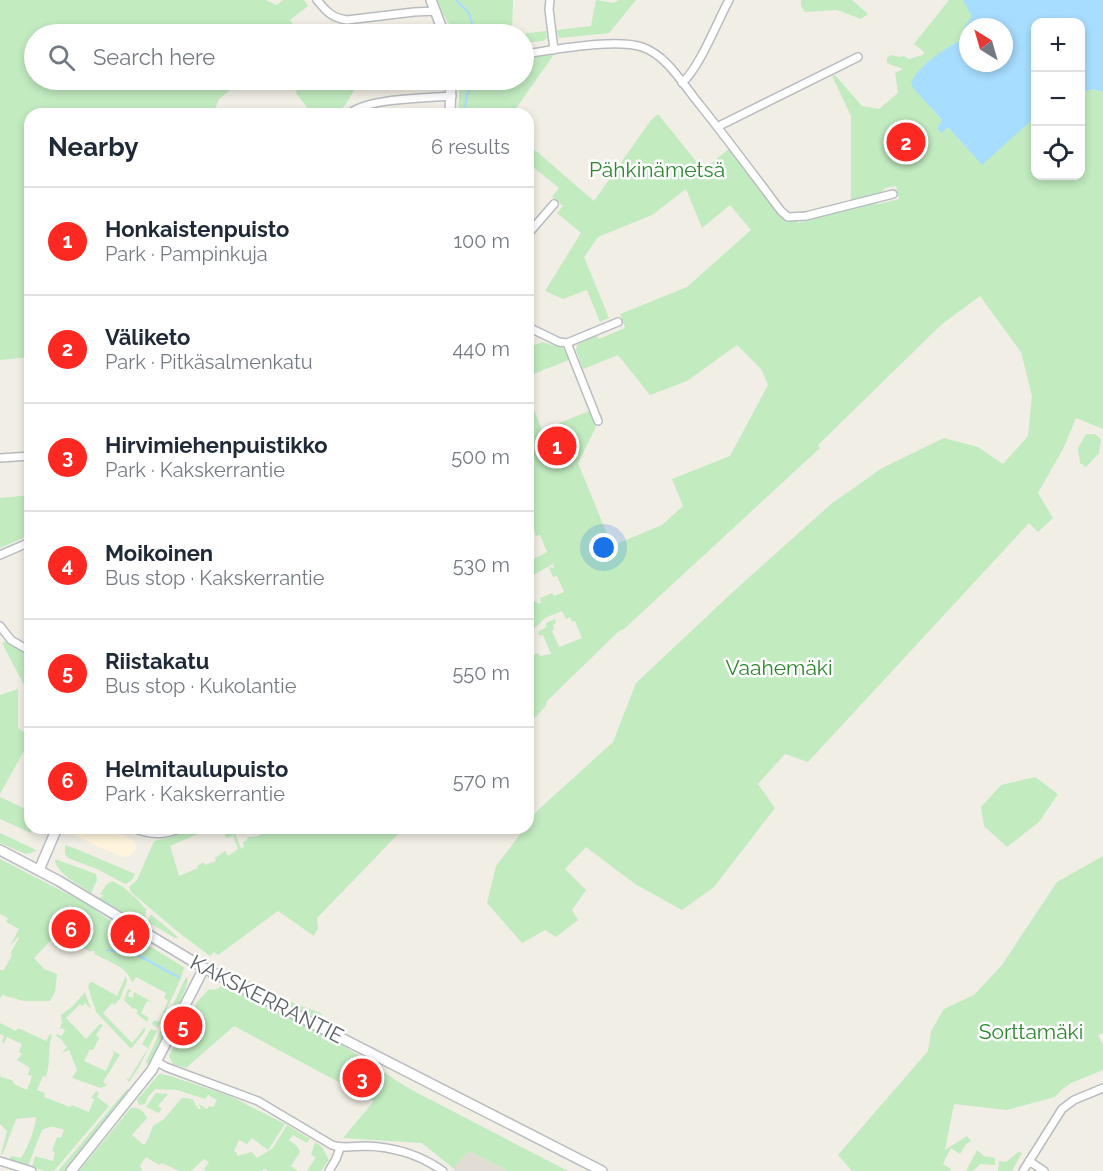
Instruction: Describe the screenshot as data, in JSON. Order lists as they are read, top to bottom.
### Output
{
  "streets": {
    "main road": ["KAKSKERRANTIE"]
  },
  "parks": ["Pähkinämetsä", "Vaahemäki", "Sorttamäki"],
  "north": "top left",
  "page": {
    "map_buttons": ["+", "−"],
    "search": "Search here",
    "heading": ["Nearby", "6 results"],
    "pins": [
      "2",
      "1",
      "6",
      "4",
      "5",
      "3"
    ],
    "list": [
      {
        "mark": "1",
        "name": "Honkaistenpuisto",
        "note": "Park · Pampinkuja",
        "value": "100 m"
      },
      {
        "mark": "2",
        "name": "Väliketo",
        "note": "Park · Pitkäsalmenkatu",
        "value": "440 m"
      },
      {
        "mark": "3",
        "name": "Hirvimiehenpuistikko",
        "note": "Park · Kakskerrantie",
        "value": "500 m"
      },
      {
        "mark": "4",
        "name": "Moikoinen",
        "note": "Bus stop · Kakskerrantie",
        "value": "530 m"
      },
      {
        "mark": "5",
        "name": "Riistakatu",
        "note": "Bus stop · Kukolantie",
        "value": "550 m"
      },
      {
        "mark": "6",
        "name": "Helmitaulupuisto",
        "note": "Park · Kakskerrantie",
        "value": "570 m"
      }
    ]
  }
}
